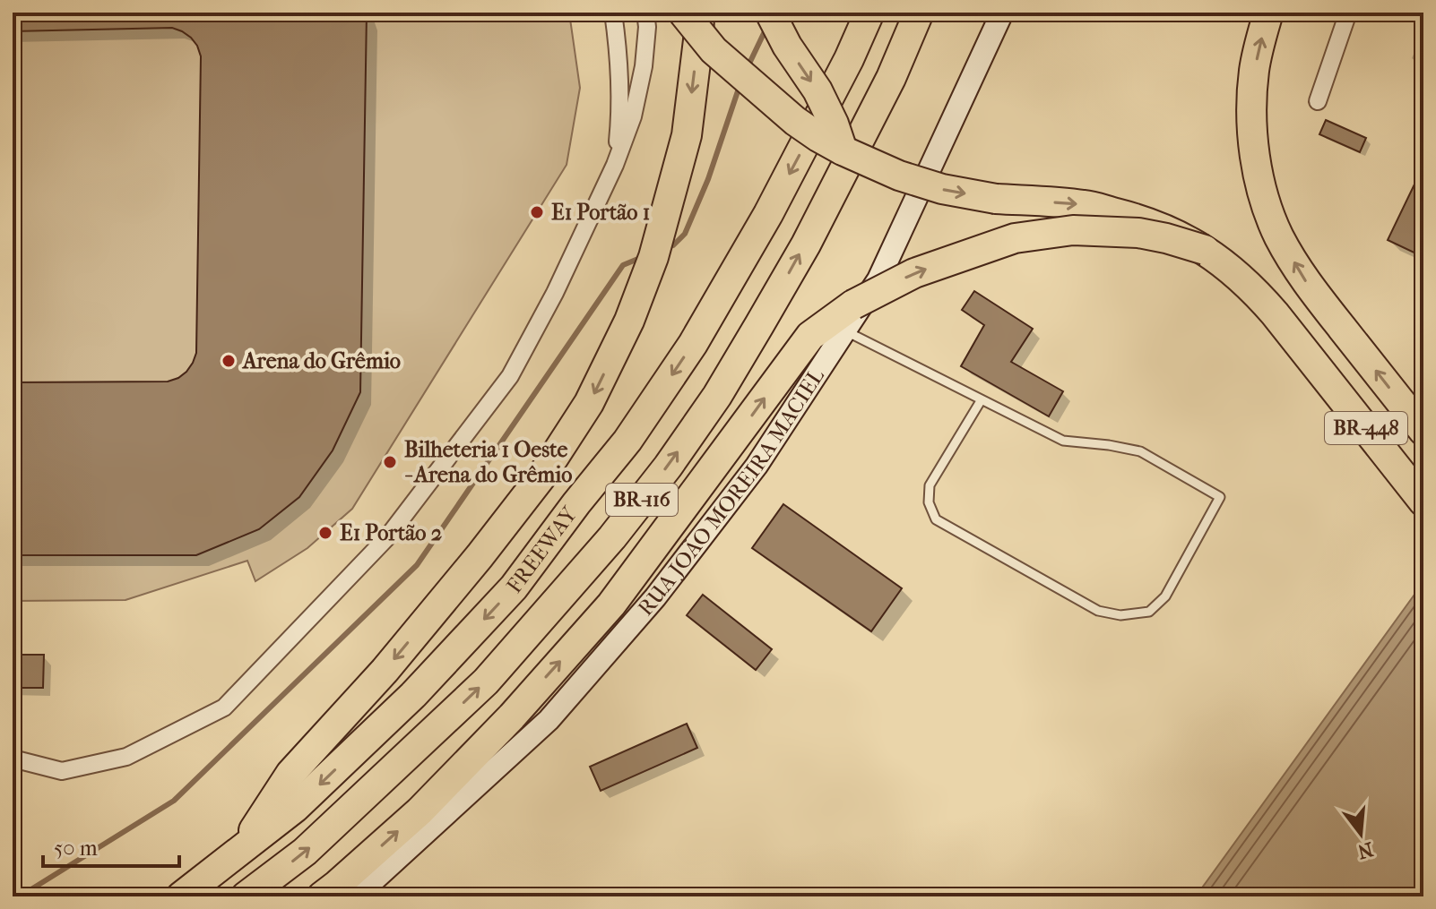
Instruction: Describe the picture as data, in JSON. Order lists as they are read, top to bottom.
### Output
{
  "streets": {
    "highway": ["BR-448", "BR-116", "FREEWAY"],
    "street": ["RUA JOÃO MOREIRA MACIEL"]
  },
  "places": [
    "E1 Portão 1",
    "Arena do Grêmio",
    "Bilheteria 1 Oeste - Arena do Grêmio",
    "E1 Portão 2"
  ],
  "scale_bar": "50 m",
  "north": "bottom"
}
